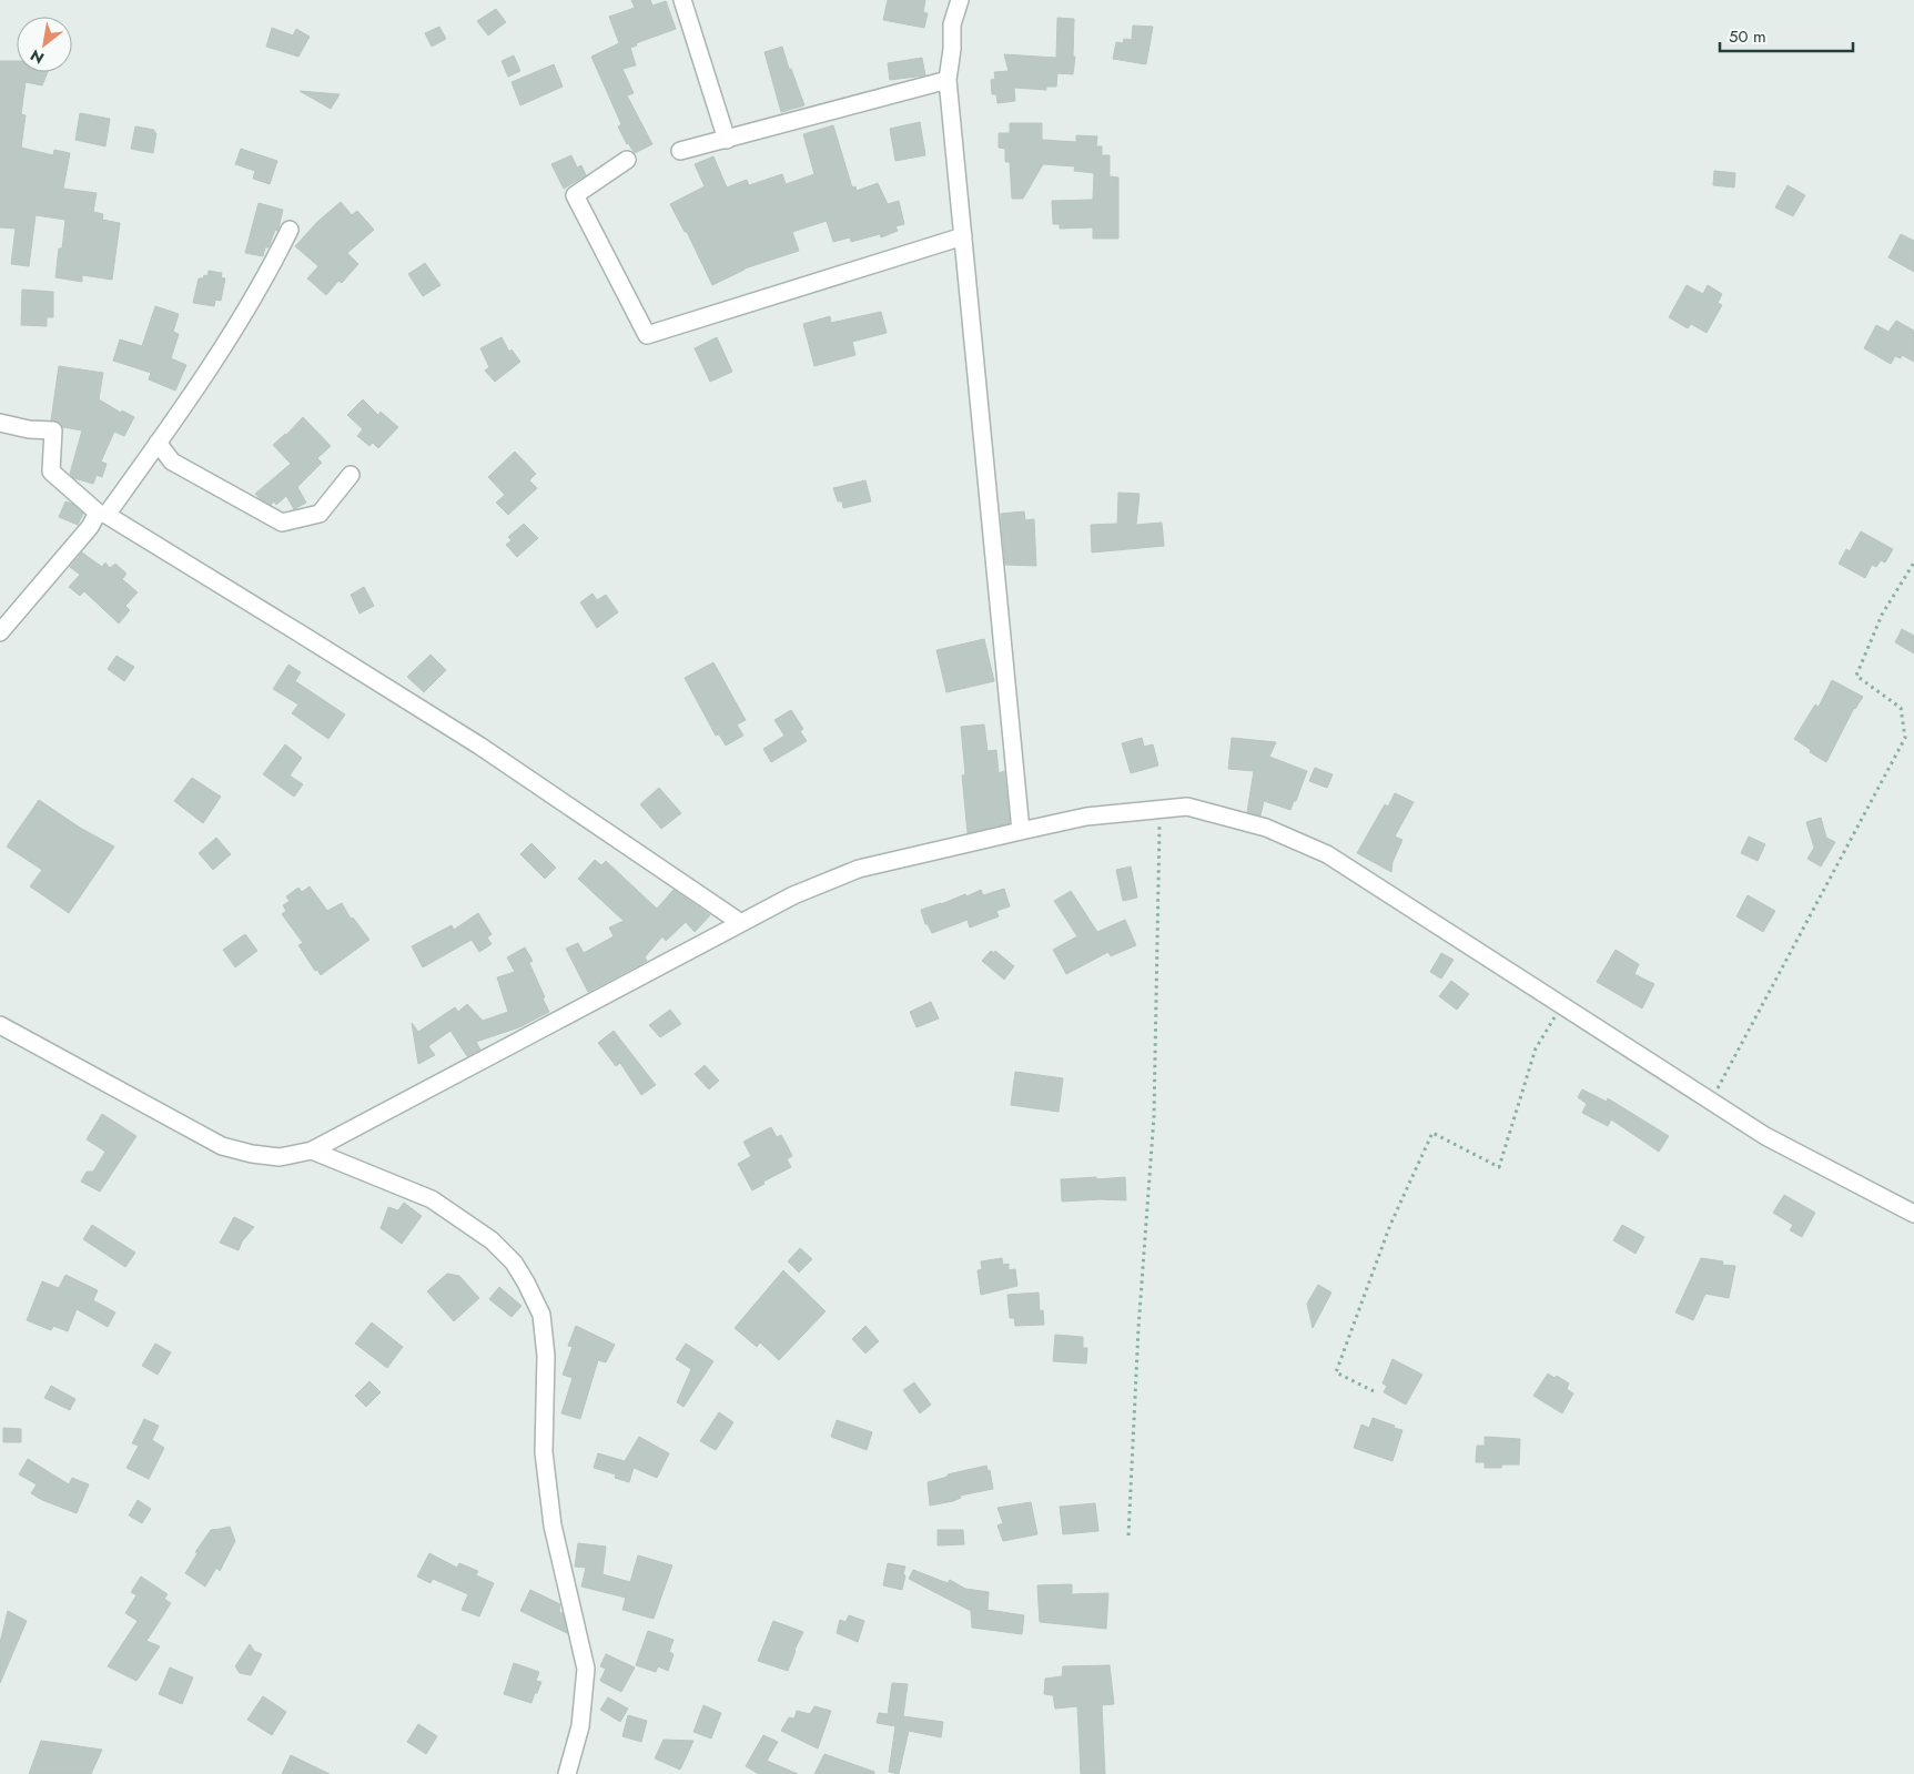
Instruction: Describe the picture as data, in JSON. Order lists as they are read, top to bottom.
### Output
{
  "scale_bar": "50 m",
  "north": "bottom left"
}
